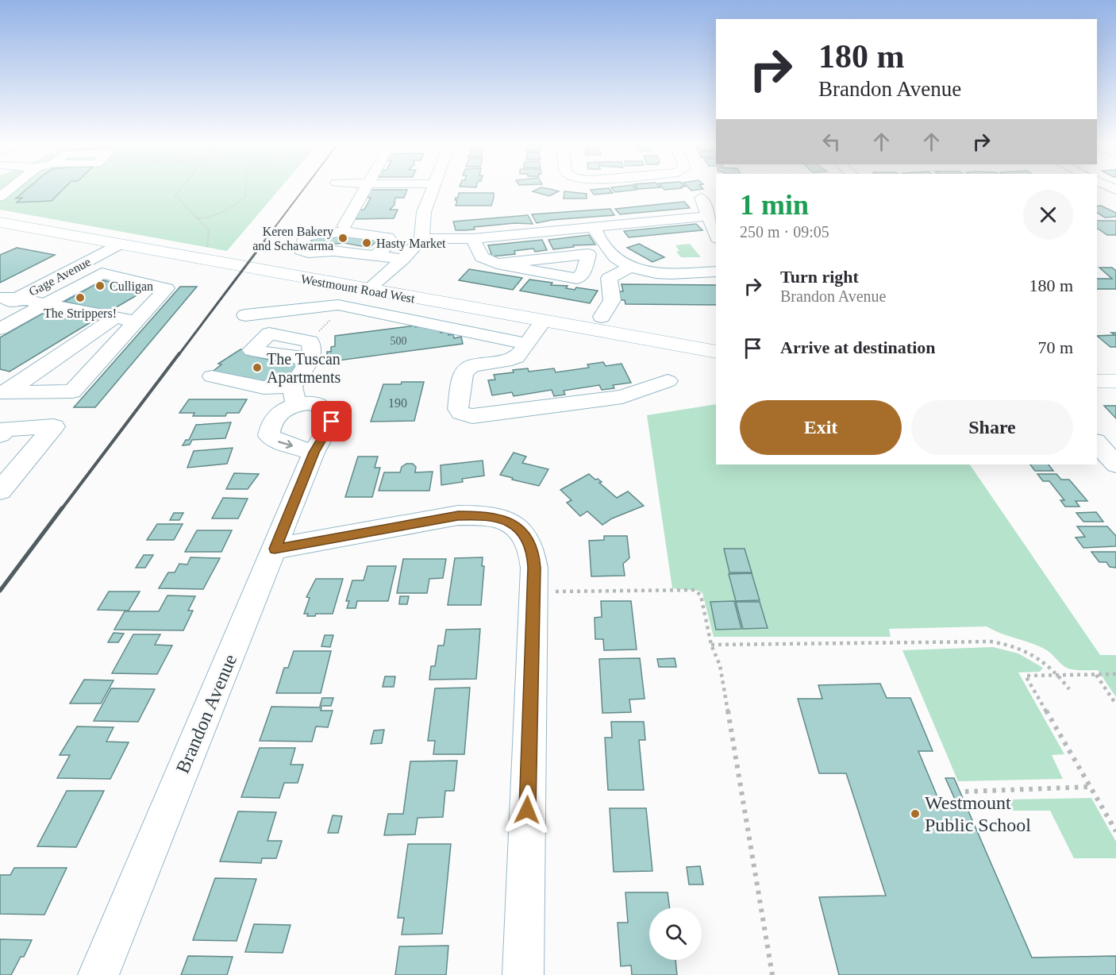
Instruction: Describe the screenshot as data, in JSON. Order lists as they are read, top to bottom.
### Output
{
  "streets": {
    "main road": ["Westmount Road West"],
    "street": ["Gage Avenue", "Brandon Avenue"]
  },
  "crossings": [
    ["Gage Avenue", "Westmount Road West"]
  ],
  "places": [
    "Keren Bakery and Schawarma",
    "Hasty Market",
    "Culligan",
    "The Strippers!",
    "The Tuscan Apartments",
    "Westmount Public School"
  ],
  "house_numbers": ["500", "190"],
  "page": {
    "turn": ["180 m", "Brandon Avenue"],
    "heading": ["1 min", "250 m · 09:05"],
    "list": [
      {
        "name": "Turn right",
        "note": "Brandon Avenue",
        "value": "180 m"
      },
      {
        "name": "Arrive at destination",
        "value": "70 m"
      }
    ],
    "buttons": ["Exit", "Share"]
  }
}
